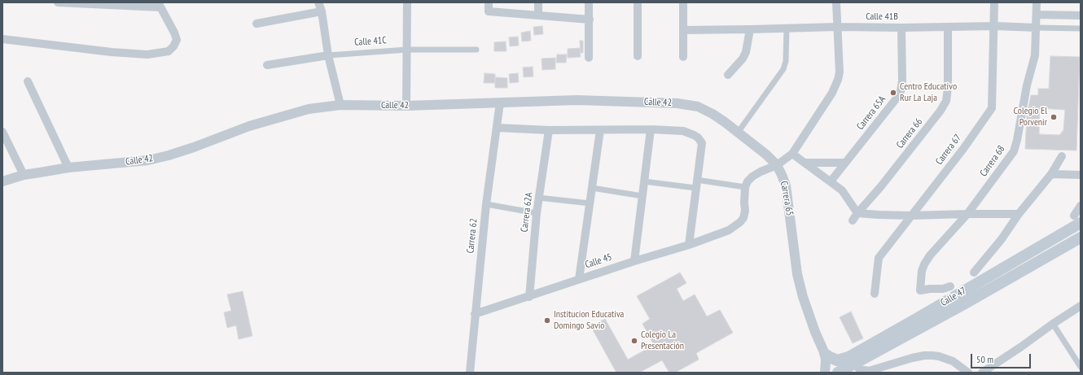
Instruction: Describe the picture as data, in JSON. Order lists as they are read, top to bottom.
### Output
{
  "streets": {
    "main road": ["Calle 47"],
    "street": [
      "Calle 41B",
      "Calle 41C",
      "Calle 42",
      "Carrera 65A",
      "Carrera 66",
      "Carrera 67",
      "Carrera 68",
      "Carrera 65",
      "Carrera 62A",
      "Carrera 62",
      "Calle 45"
    ]
  },
  "crossings": [
    ["Calle 41B", "Carrera 65A"],
    ["Calle 41B", "Carrera 66"],
    ["Calle 41B", "Carrera 67"],
    ["Calle 41B", "Carrera 68"],
    ["Calle 42", "Carrera 65"],
    ["Calle 42", "Carrera 62"],
    ["Carrera 65", "Calle 47"],
    ["Carrera 62A", "Calle 45"],
    ["Carrera 62", "Calle 45"]
  ],
  "places": [
    "Centro Educativo Rur La Laja",
    "Colegio El Porvenir",
    "Institucion Educativa Domingo Savio",
    "Colegio La Presentación"
  ],
  "scale_bar": "50 m"
}
